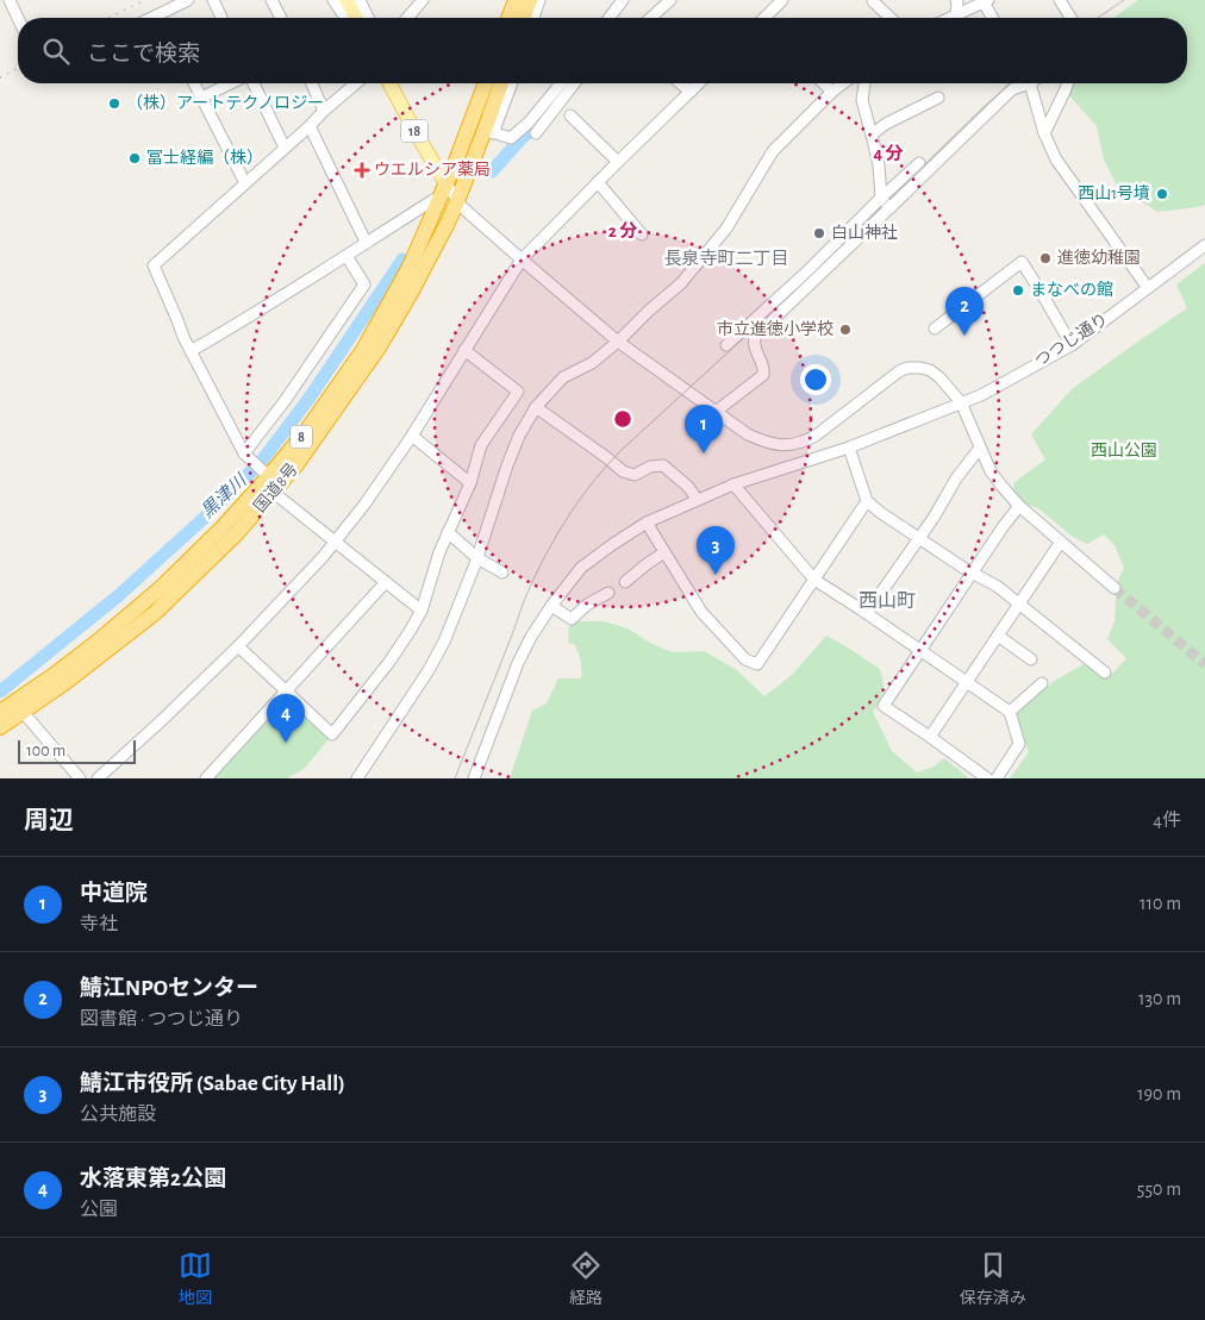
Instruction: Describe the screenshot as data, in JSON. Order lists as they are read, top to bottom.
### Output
{
  "streets": {
    "highway": ["8", "国道8号"],
    "main road": ["18"],
    "street": ["つつじ通り"]
  },
  "crossings": [
    ["18", "国道8号"]
  ],
  "districts": ["長泉寺町二丁目", "西山町"],
  "water": ["黒津川"],
  "parks": ["西山公園"],
  "places": {
    "other": [
      "（株）アートテクノロジー",
      "冨士経編（株）",
      "西山1号墳",
      "白山神社",
      "進徳幼稚園",
      "まなべの館",
      "市立進徳小学校"
    ],
    "health": ["ウエルシア薬局"]
  },
  "scale_bar": "100 m",
  "page": {
    "search": "ここで検索",
    "pins": [
      "2",
      "1",
      "3",
      "4"
    ],
    "scale": "100 m",
    "heading": ["周辺", "4件"],
    "list": [
      {
        "mark": "1",
        "name": "中道院",
        "note": "寺社",
        "value": "110 m"
      },
      {
        "mark": "2",
        "name": "鯖江NPOセンター",
        "note": "図書館 · つつじ通り",
        "value": "130 m"
      },
      {
        "mark": "3",
        "name": "鯖江市役所 (Sabae City Hall)",
        "note": "公共施設",
        "value": "190 m"
      },
      {
        "mark": "4",
        "name": "水落東第2公園",
        "note": "公園",
        "value": "550 m"
      }
    ],
    "nav": ["地図", "経路", "保存済み"]
  },
  "rings": ["4 分", "2 分"]
}
